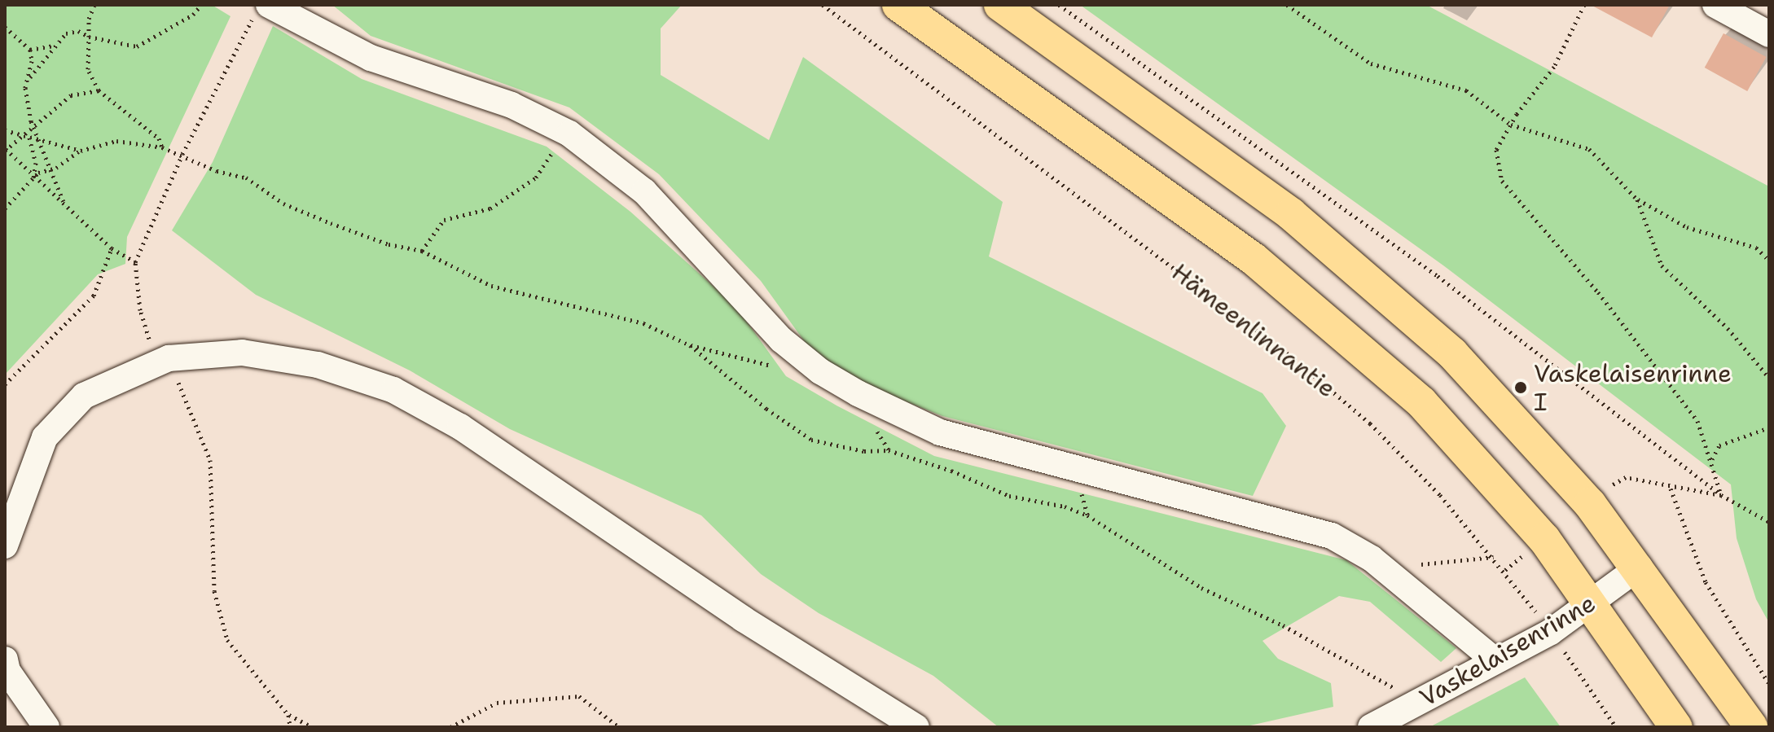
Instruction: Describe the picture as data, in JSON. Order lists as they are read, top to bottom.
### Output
{
  "streets": {
    "main road": ["Hämeenlinnantie"],
    "street": ["Vaskelaisenrinne"]
  },
  "crossings": [
    ["Hämeenlinnantie", "Vaskelaisenrinne"]
  ],
  "places": ["Vaskelaisenrinne I"]
}
